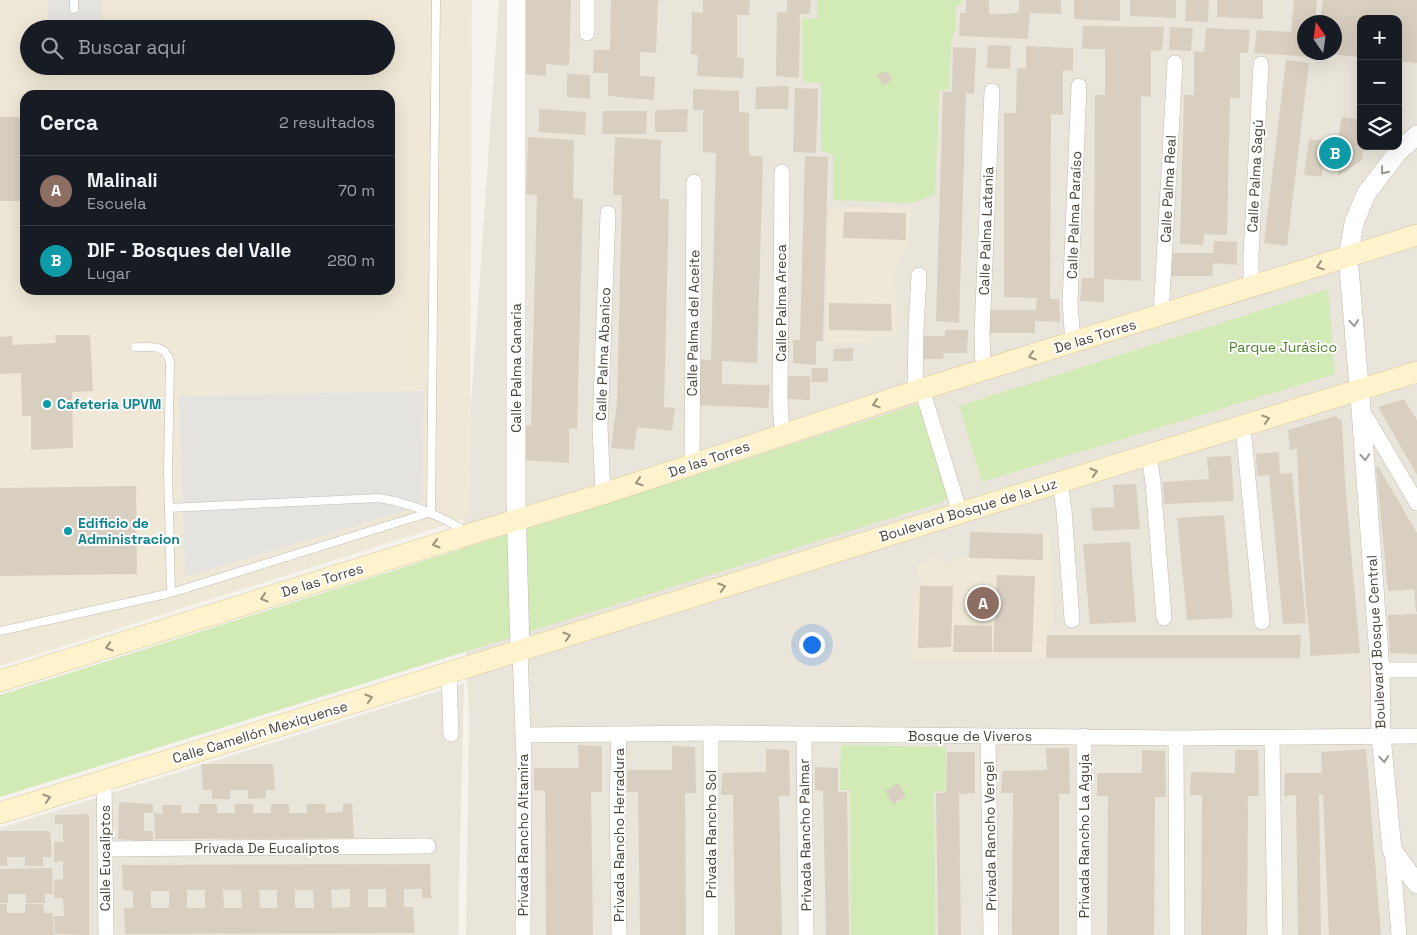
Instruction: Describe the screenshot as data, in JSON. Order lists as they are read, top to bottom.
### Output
{
  "streets": {
    "main road": ["De las Torres", "Boulevard Bosque de la Luz", "Calle Camellón Mexiquense"],
    "street": [
      "Calle Palma Sagú",
      "Calle Palma Real",
      "Calle Palma Paraíso",
      "Calle Palma Latania",
      "Calle Palma Areca",
      "Calle Palma del Aceite",
      "Calle Palma Abanico",
      "Calle Palma Canaria",
      "Boulevard Bosque Central",
      "Bosque de Viveros",
      "Privada Rancho Sol",
      "Privada Rancho Altamira",
      "Privada Rancho Herradura",
      "Privada Rancho Palmar",
      "Privada Rancho Vergel",
      "Privada Rancho La Aguja",
      "Privada De Eucaliptos",
      "Calle Eucaliptos"
    ]
  },
  "crossings": [
    ["Calle Palma Sagú", "De las Torres"],
    ["Calle Palma Real", "De las Torres"],
    ["Calle Palma Paraíso", "De las Torres"],
    ["Calle Palma Latania", "De las Torres"],
    ["Calle Palma Areca", "De las Torres"],
    ["Calle Palma del Aceite", "De las Torres"],
    ["De las Torres", "Calle Palma Abanico"],
    ["De las Torres", "Calle Palma Canaria"],
    ["De las Torres", "Boulevard Bosque Central"],
    ["Calle Palma Canaria", "Boulevard Bosque de la Luz"],
    ["Calle Palma Canaria", "Calle Camellón Mexiquense"],
    ["Calle Palma Canaria", "Bosque de Viveros"],
    ["Calle Palma Canaria", "Privada Rancho Altamira"],
    ["Boulevard Bosque de la Luz", "Boulevard Bosque Central"],
    ["Boulevard Bosque de la Luz", "Calle Camellón Mexiquense"],
    ["Boulevard Bosque Central", "Bosque de Viveros"],
    ["Calle Camellón Mexiquense", "Calle Eucaliptos"],
    ["Bosque de Viveros", "Privada Rancho Sol"],
    ["Bosque de Viveros", "Privada Rancho Altamira"],
    ["Bosque de Viveros", "Privada Rancho Herradura"],
    ["Bosque de Viveros", "Privada Rancho Palmar"],
    ["Bosque de Viveros", "Privada Rancho Vergel"],
    ["Bosque de Viveros", "Privada Rancho La Aguja"],
    ["Privada De Eucaliptos", "Calle Eucaliptos"]
  ],
  "one_way": ["De las Torres", "Boulevard Bosque de la Luz", "Calle Camellón Mexiquense"],
  "parks": ["Parque Jurásico"],
  "places": ["Cafeteria UPVM", "Edificio de Administracion"],
  "north": "top",
  "page": {
    "map_buttons": ["+", "−"],
    "search": "Buscar aquí",
    "heading": ["Cerca", "2 resultados"],
    "pins": ["B", "A"],
    "list": [
      {
        "mark": "A",
        "name": "Malinali",
        "note": "Escuela",
        "value": "70 m"
      },
      {
        "mark": "B",
        "name": "DIF - Bosques del Valle",
        "note": "Lugar",
        "value": "280 m"
      }
    ]
  }
}
